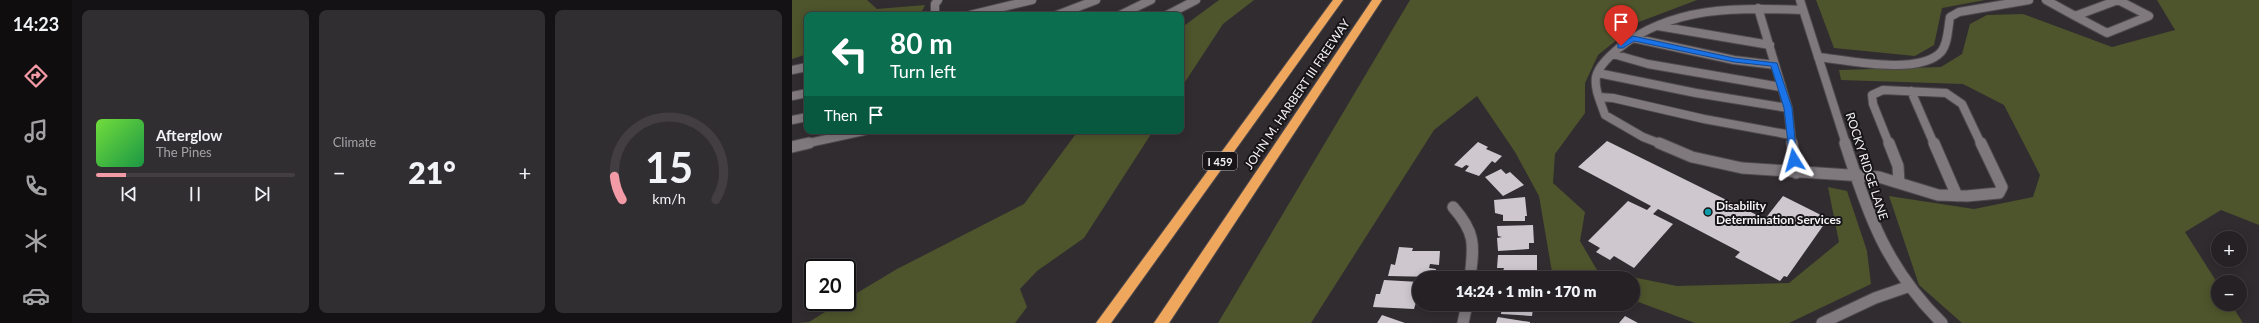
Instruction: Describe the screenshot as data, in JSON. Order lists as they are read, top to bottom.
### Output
{
  "streets": {
    "highway": ["JOHN M. HARBERT III FREEWAY", "I 459"],
    "street": ["ROCKY RIDGE LANE"]
  },
  "places": ["Disability Determination Services"],
  "page": {
    "tabs": "14:23",
    "tile": "Climate",
    "turn": ["80 m", "Turn left"],
    "then": "Then",
    "song": ["Afterglow", "The Pines"],
    "heat": ["−", "21°", "+"],
    "map_buttons": ["+", "−"],
    "limit": "20",
    "trip": "14:24 · 1 min · 170 m",
    "gauge": ["15", "km/h"]
  }
}
